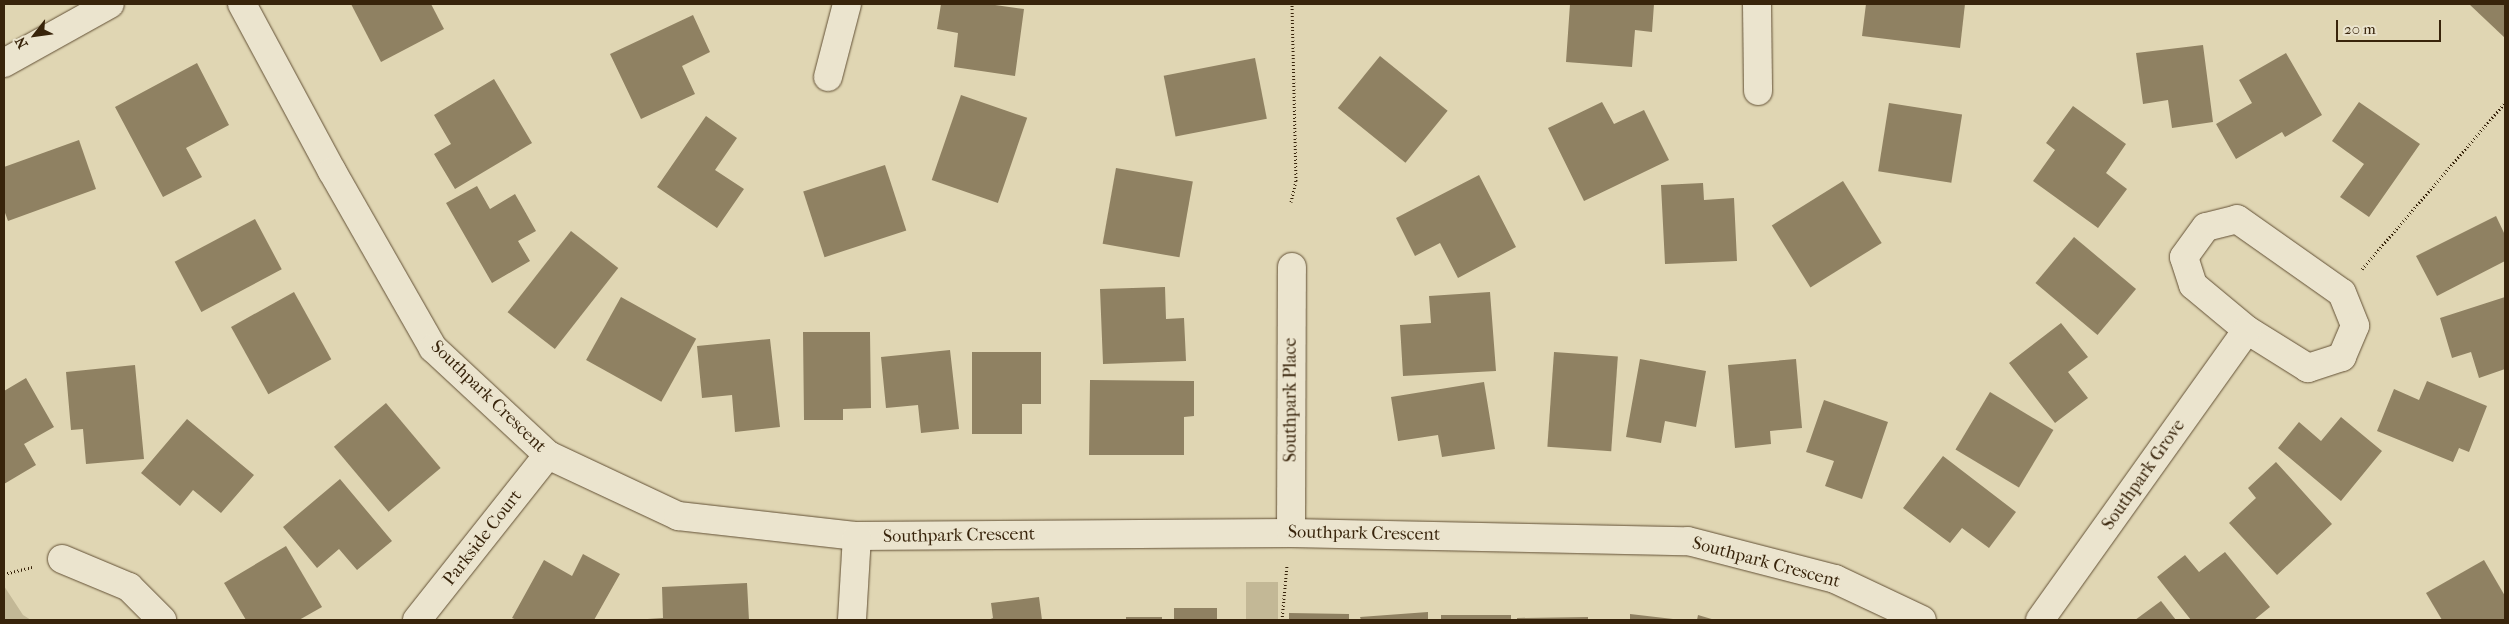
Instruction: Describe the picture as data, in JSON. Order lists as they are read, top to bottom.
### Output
{
  "streets": {
    "street": [
      "Southpark Crescent",
      "Southpark Place",
      "Southpark Grove",
      "Parkside Court"
    ]
  },
  "crossings": [
    ["Southpark Crescent", "Southpark Place"],
    ["Southpark Crescent", "Parkside Court"]
  ],
  "scale_bar": "20 m",
  "north": "bottom left"
}
